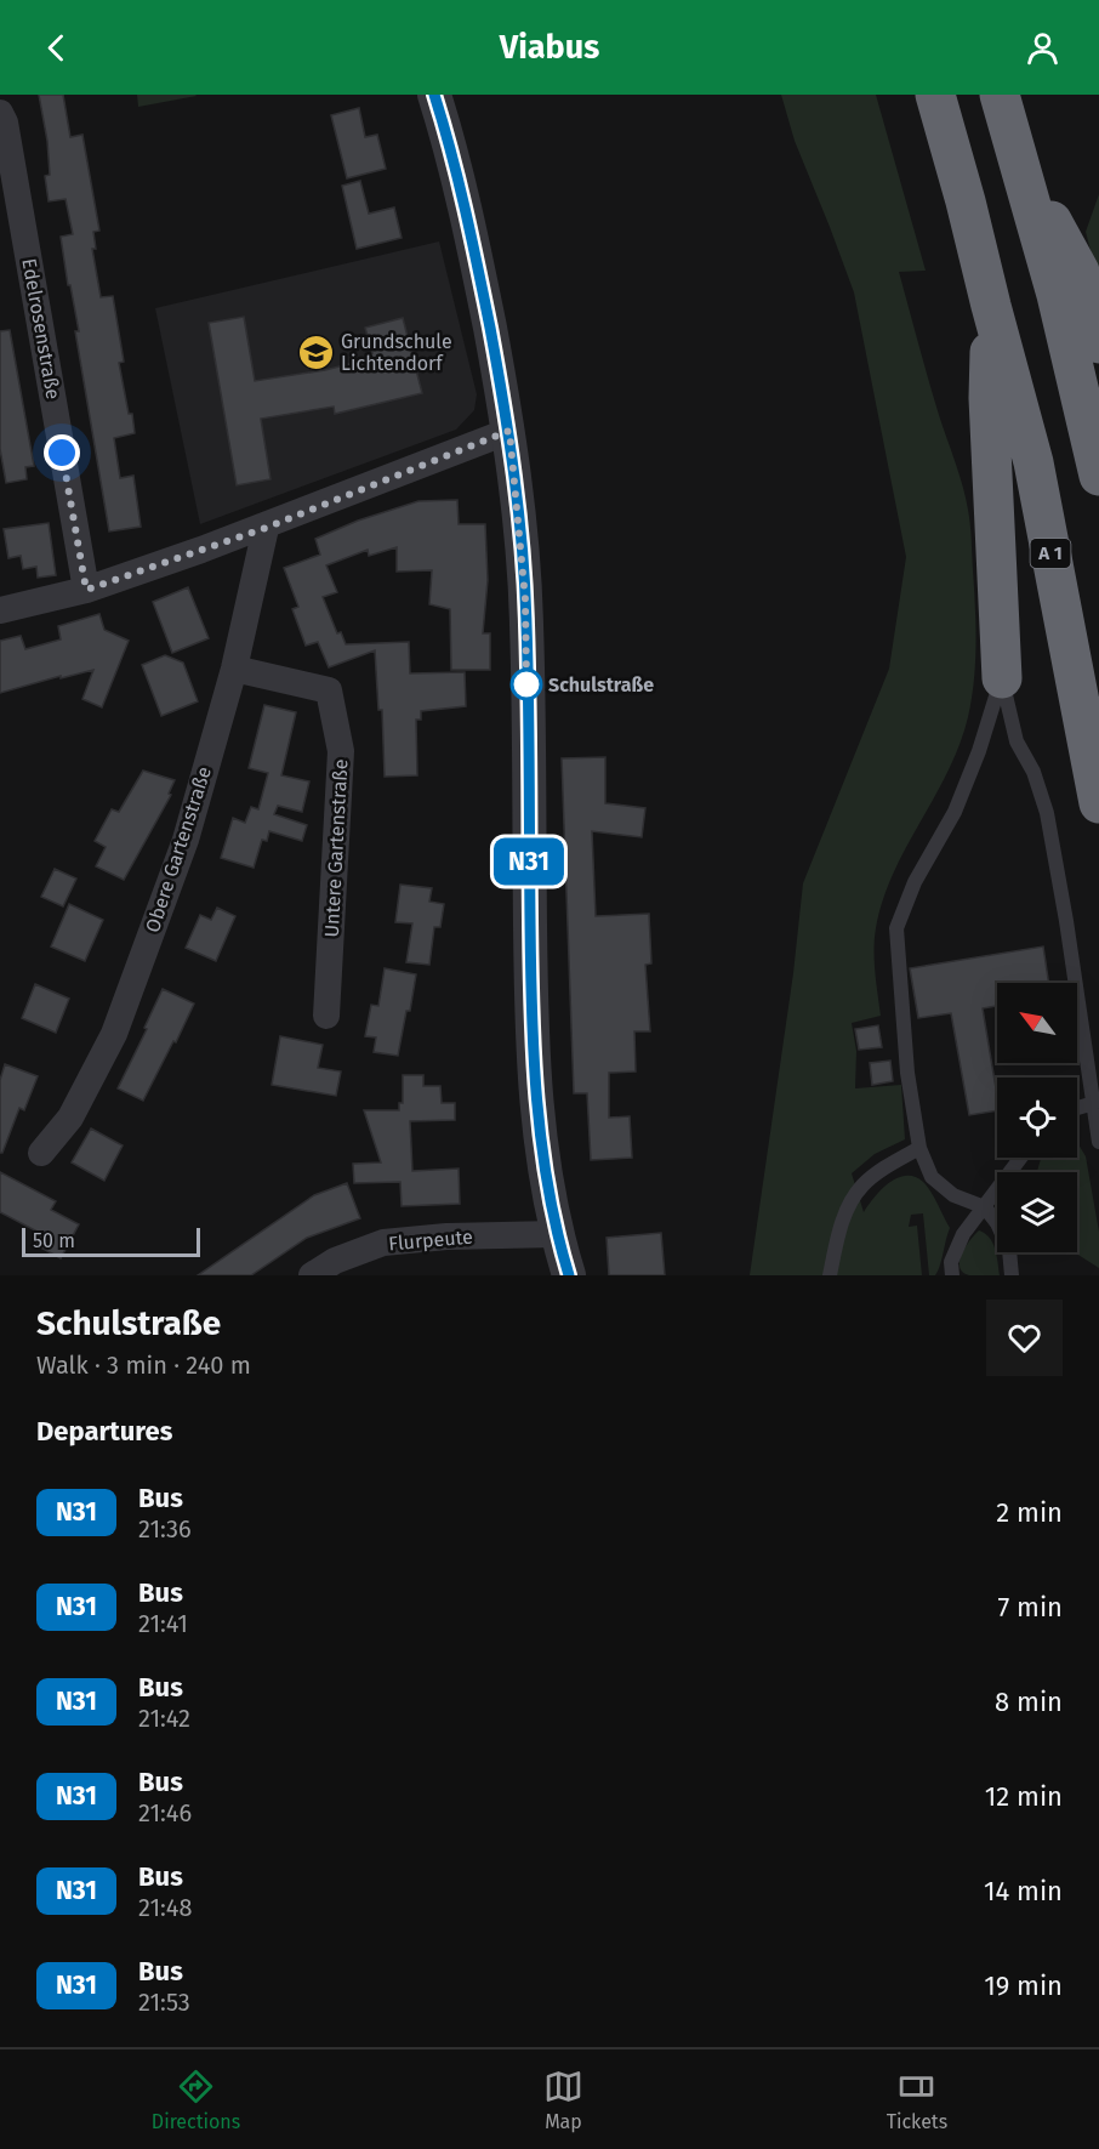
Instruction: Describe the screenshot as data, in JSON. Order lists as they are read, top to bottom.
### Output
{
  "streets": {
    "highway": ["A 1"],
    "street": [
      "Edelrosenstraße",
      "Untere Gartenstraße",
      "Obere Gartenstraße",
      "Flurpeute"
    ]
  },
  "crossings": [
    ["Untere Gartenstraße", "Obere Gartenstraße"]
  ],
  "places": {
    "school or university": ["Grundschule Lichtendorf"],
    "other": ["Schulstraße"]
  },
  "lines": ["bus line N31"],
  "scale_bar": "50 m",
  "north": "top left",
  "page": {
    "header": "Viabus",
    "on_map": "N31",
    "scale": "50 m",
    "heading": [
      ["Schulstraße", "Walk · 3 min · 240 m"],
      "Departures"
    ],
    "list": [
      {
        "mark": "N31",
        "name": "Bus",
        "note": "21:36",
        "value": "2 min"
      },
      {
        "mark": "N31",
        "name": "Bus",
        "note": "21:41",
        "value": "7 min"
      },
      {
        "mark": "N31",
        "name": "Bus",
        "note": "21:42",
        "value": "8 min"
      },
      {
        "mark": "N31",
        "name": "Bus",
        "note": "21:46",
        "value": "12 min"
      },
      {
        "mark": "N31",
        "name": "Bus",
        "note": "21:48",
        "value": "14 min"
      },
      {
        "mark": "N31",
        "name": "Bus",
        "note": "21:53",
        "value": "19 min"
      }
    ],
    "tabs": ["Directions", "Map", "Tickets"]
  }
}
